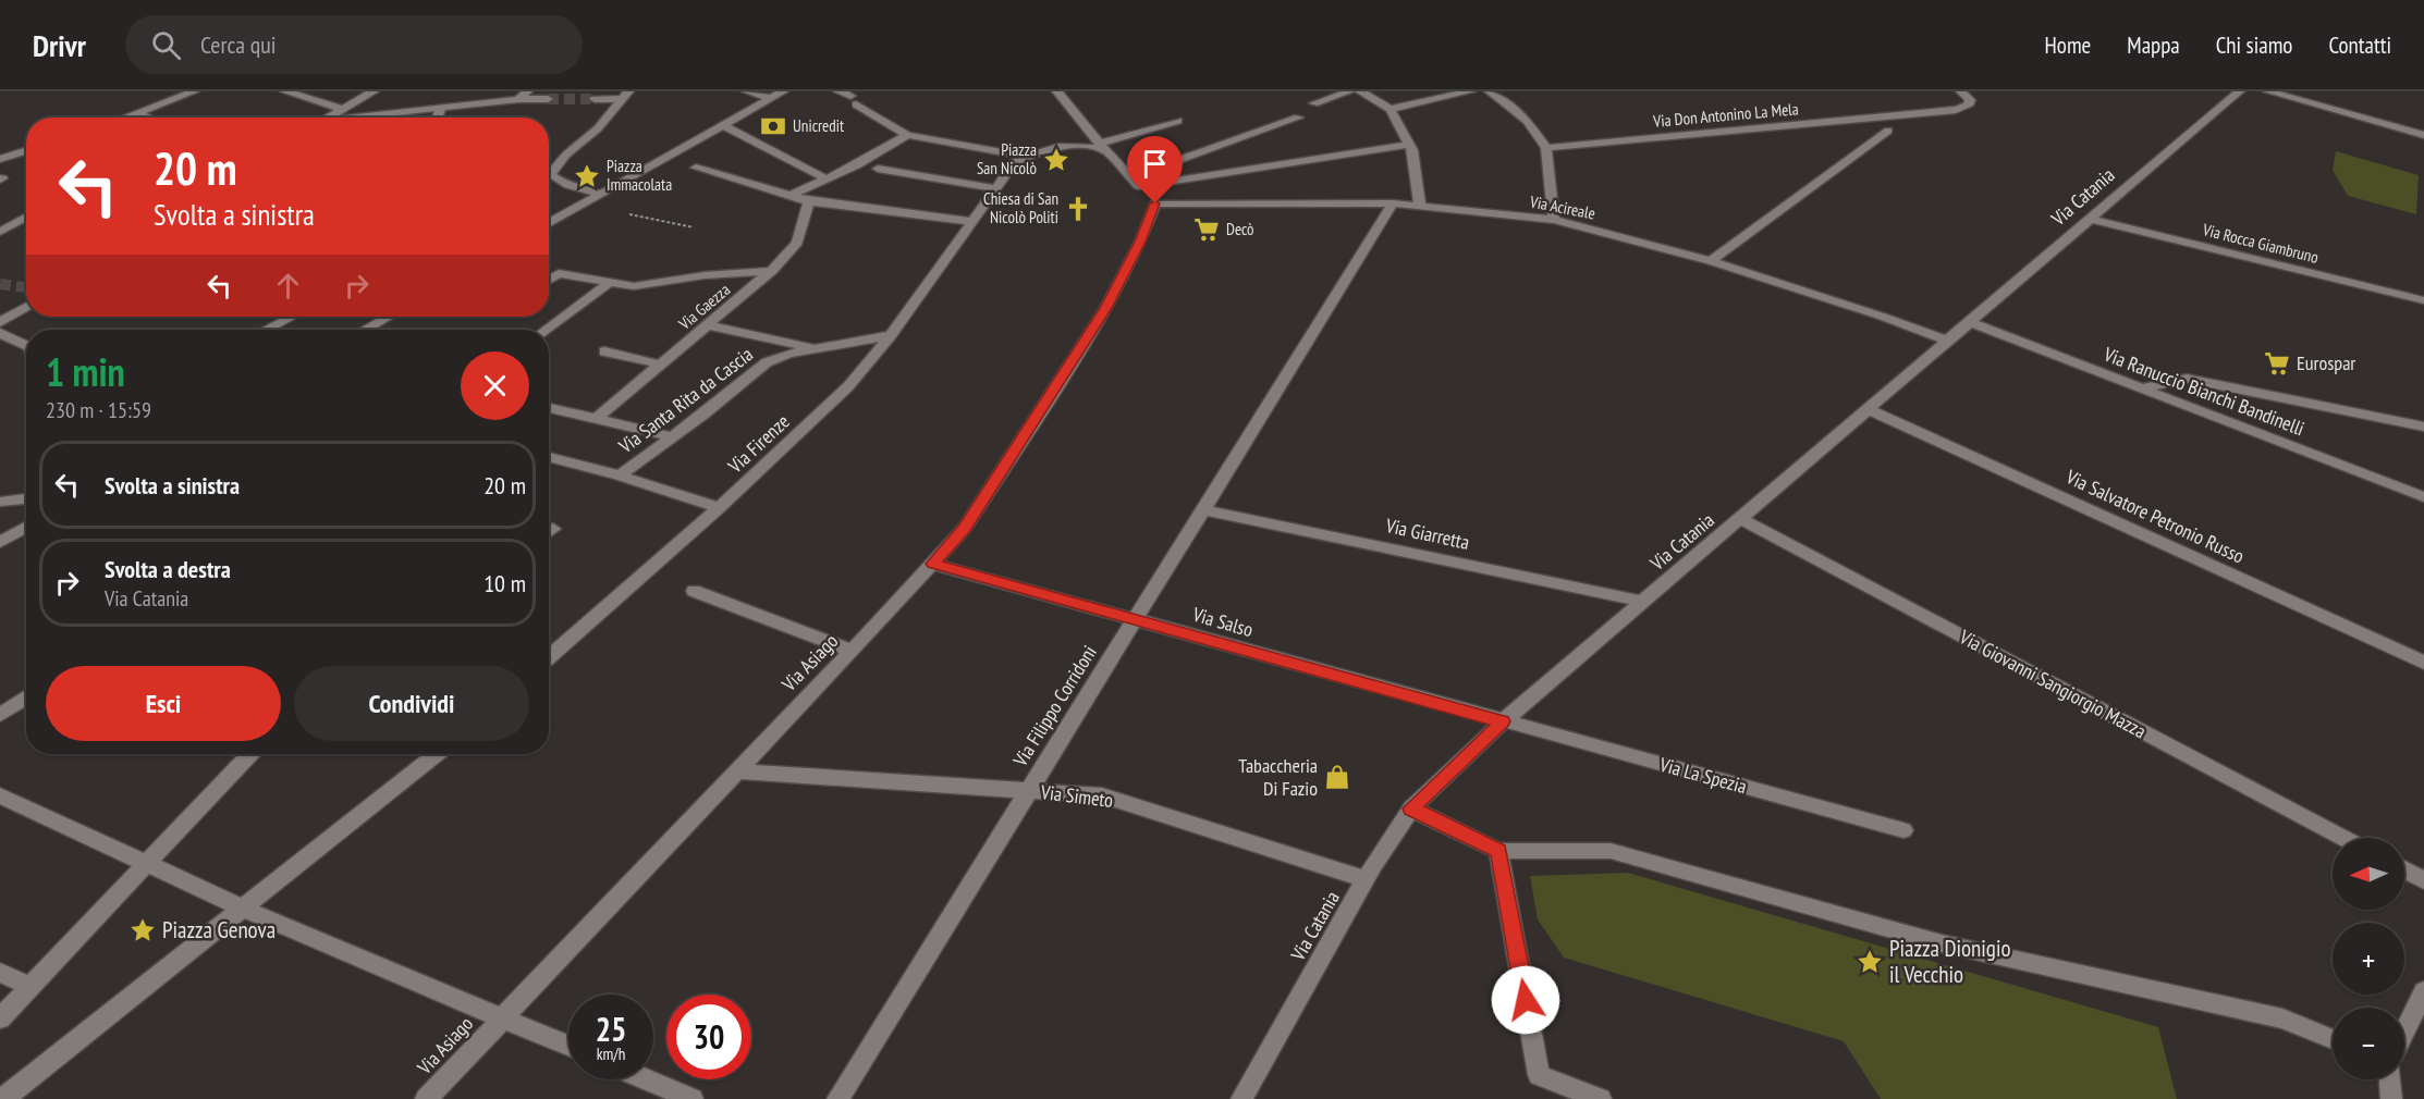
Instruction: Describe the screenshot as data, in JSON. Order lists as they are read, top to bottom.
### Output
{
  "streets": {
    "street": [
      "Via Don Antonino La Mela",
      "Via Catania",
      "Via Acireale",
      "Via Rocca Giambruno",
      "Via Gaezza",
      "Via Ranuccio Bianchi Bandinelli",
      "Via Santa Rita da Cascia",
      "Via Firenze",
      "Via Salvatore Petronio Russo",
      "Via Giarretta",
      "Via Salso",
      "Via Asiago",
      "Via Giovanni Sangiorgio Mazza",
      "Via Filippo Corridoni",
      "Via La Spezia",
      "Via Simeto"
    ]
  },
  "crossings": [
    ["Via Catania", "Via Acireale"],
    ["Via Catania", "Via Rocca Giambruno"],
    ["Via Catania", "Via Ranuccio Bianchi Bandinelli"],
    ["Via Catania", "Via Salvatore Petronio Russo"],
    ["Via Catania", "Via Giarretta"],
    ["Via Catania", "Via Salso"],
    ["Via Catania", "Via Giovanni Sangiorgio Mazza"],
    ["Via Catania", "Via La Spezia"],
    ["Via Catania", "Via Simeto"],
    ["Via Acireale", "Via Asiago"],
    ["Via Acireale", "Via Filippo Corridoni"],
    ["Via Santa Rita da Cascia", "Via Firenze"],
    ["Via Giarretta", "Via Filippo Corridoni"],
    ["Via Salso", "Via Asiago"],
    ["Via Salso", "Via Filippo Corridoni"],
    ["Via Salso", "Via La Spezia"],
    ["Via Asiago", "Via Simeto"],
    ["Via Filippo Corridoni", "Via Simeto"]
  ],
  "places": {
    "bank": ["Unicredit"],
    "place": [
      "Piazza San Nicolò",
      "Piazza Immacolata",
      "Piazza Genova",
      "Piazza Dionigio il Vecchio"
    ],
    "church": ["Chiesa di San Nicolò Politi"],
    "supermarket": ["Decò", "Eurospar"],
    "shop": ["Tabaccheria Di Fazio"]
  },
  "north": "left",
  "page": {
    "header": "Drivr",
    "search": "Cerca qui",
    "nav": [
      "Home",
      "Mappa",
      "Chi siamo",
      "Contatti"
    ],
    "turn": ["20 m", "Svolta a sinistra"],
    "heading": ["1 min", "230 m · 15:59"],
    "list": [
      {
        "name": "Svolta a sinistra",
        "value": "20 m"
      },
      {
        "name": "Svolta a destra",
        "note": "Via Catania",
        "value": "10 m"
      }
    ],
    "buttons": ["Esci", "Condividi"],
    "map_buttons": ["+", "−"],
    "speed": "25 km/h",
    "limit": "30"
  }
}
